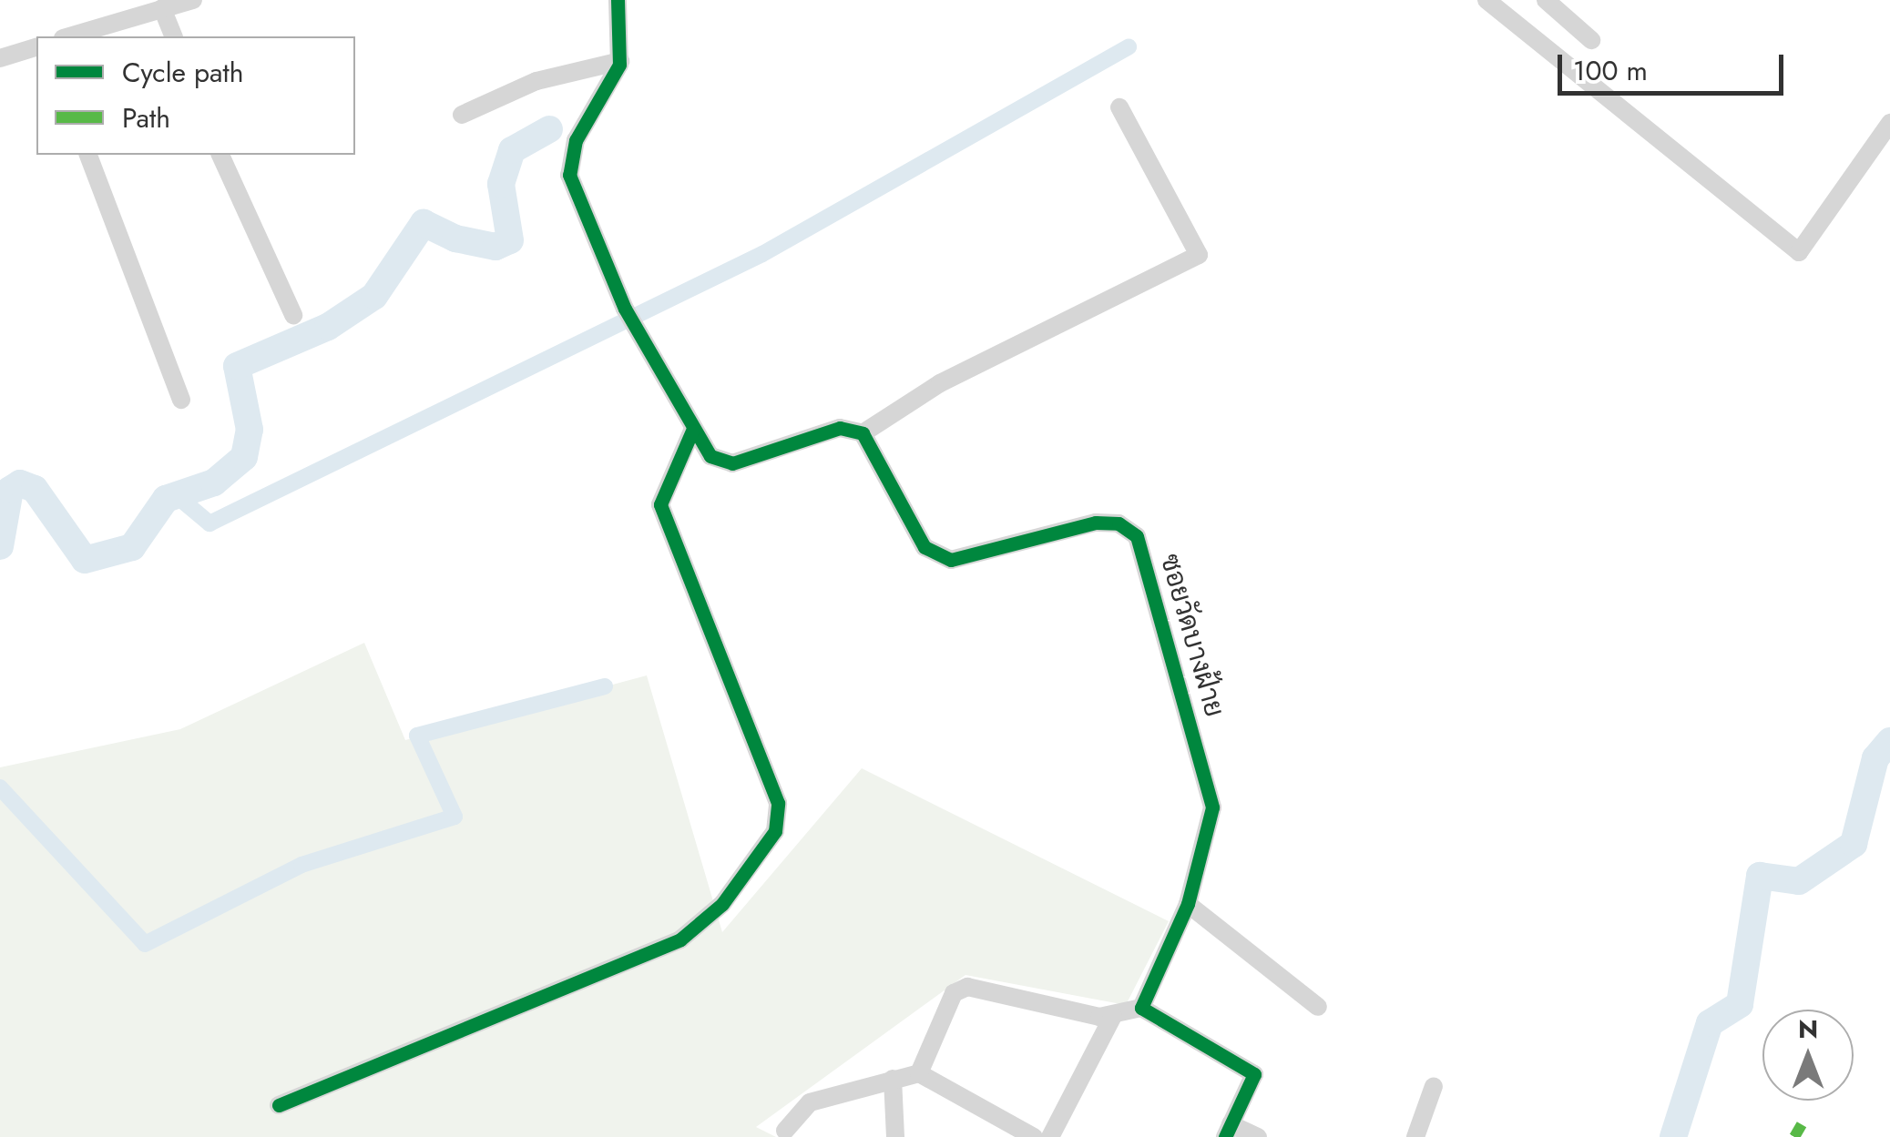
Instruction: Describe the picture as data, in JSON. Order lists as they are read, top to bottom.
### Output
{
  "streets": {
    "street": ["ซอยวัดบางฝ้าย"]
  },
  "legend": ["Cycle path", "Path"],
  "scale_bar": "100 m",
  "north": "top"
}
